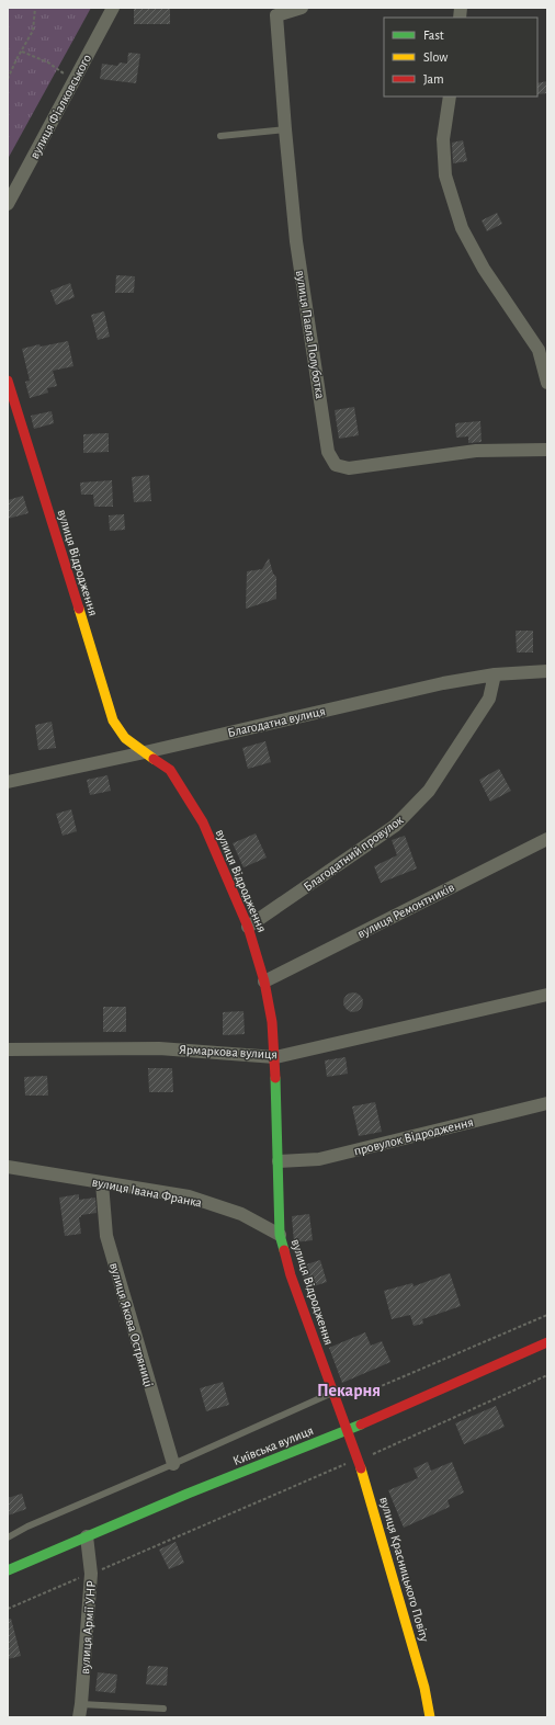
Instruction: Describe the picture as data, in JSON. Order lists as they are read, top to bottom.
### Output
{
  "streets": {
    "street": [
      "вулиця Фіалковського",
      "вулиця Павла Полуботка",
      "вулиця Відродження",
      "Благодатна вулиця",
      "Благодатний провулок",
      "вулиця Ремонтників",
      "Ярмаркова вулиця",
      "провулок Відродження",
      "вулиця Івана Франка",
      "вулиця Якова Остряниці",
      "Київська вулиця",
      "вулиця Красницького Повіту",
      "вулиця Армії УНР"
    ]
  },
  "crossings": [
    ["вулиця Відродження", "Благодатна вулиця"],
    ["вулиця Відродження", "Благодатний провулок"],
    ["вулиця Відродження", "вулиця Ремонтників"],
    ["вулиця Відродження", "Ярмаркова вулиця"],
    ["вулиця Відродження", "провулок Відродження"],
    ["вулиця Відродження", "вулиця Івана Франка"],
    ["вулиця Відродження", "Київська вулиця"],
    ["вулиця Відродження", "вулиця Красницького Повіту"],
    ["Благодатна вулиця", "Благодатний провулок"],
    ["вулиця Івана Франка", "вулиця Якова Остряниці"],
    ["Київська вулиця", "вулиця Красницького Повіту"],
    ["Київська вулиця", "вулиця Армії УНР"]
  ],
  "districts": ["Пекарня"],
  "legend": ["Fast", "Slow", "Jam"]
}
